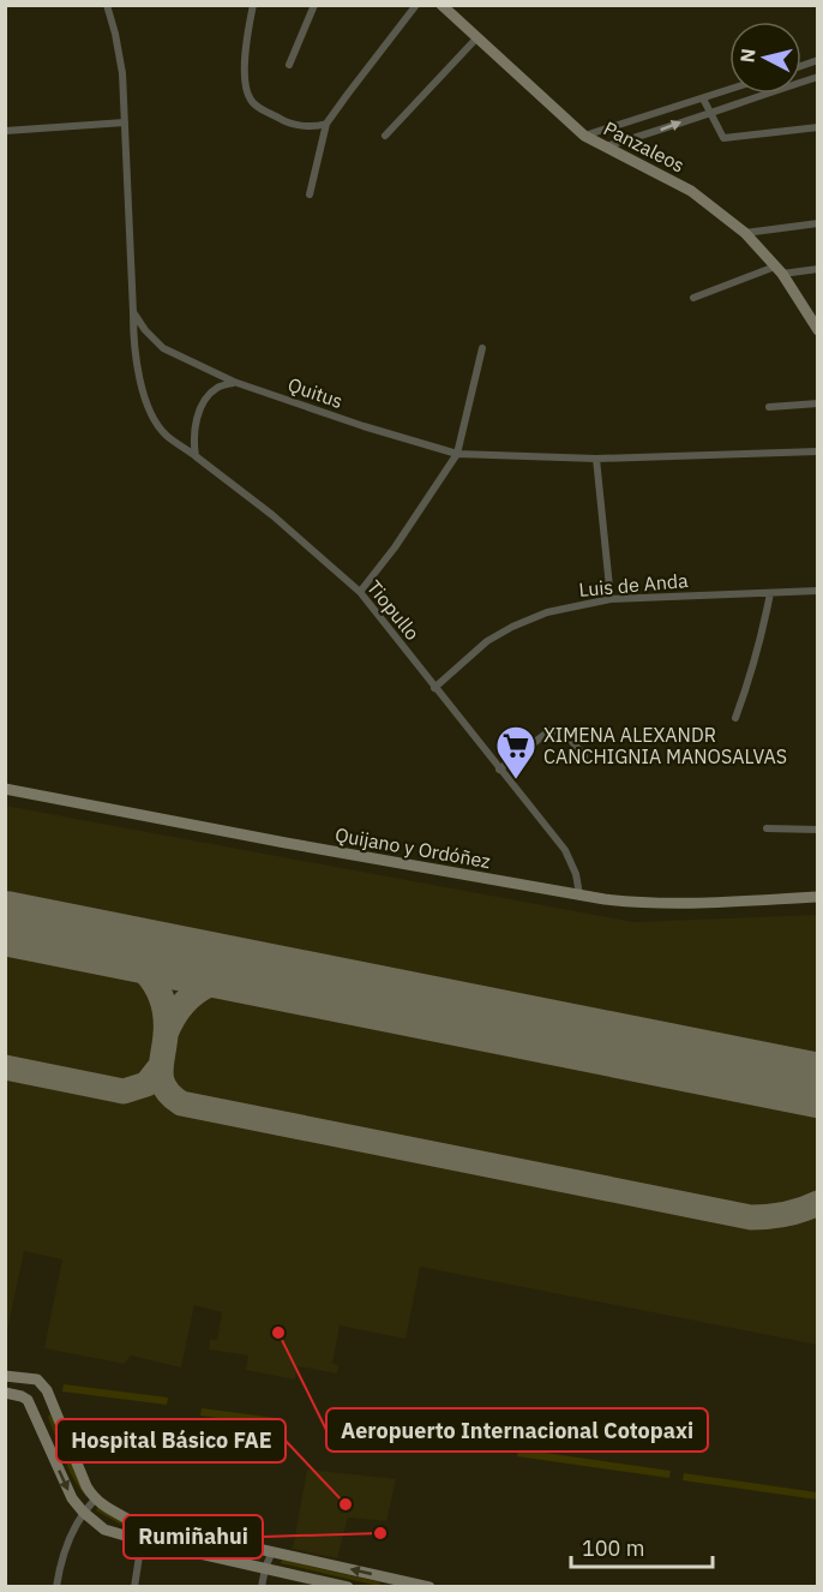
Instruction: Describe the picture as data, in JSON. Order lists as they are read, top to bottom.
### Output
{
  "streets": {
    "street": [
      "Panzaleos",
      "Quitus",
      "Luis de Anda",
      "Tiopullo",
      "Quijano y Ordóñez"
    ]
  },
  "crossings": [
    ["Quitus", "Tiopullo"],
    ["Luis de Anda", "Tiopullo"],
    ["Tiopullo", "Quijano y Ordóñez"]
  ],
  "places": {
    "supermarket": ["XIMENA ALEXANDR CANCHIGNIA MANOSALVAS"],
    "other": ["Aeropuerto Internacional Cotopaxi", "Hospital Básico FAE", "Rumiñahui"]
  },
  "scale_bar": "100 m",
  "north": "left"
}
